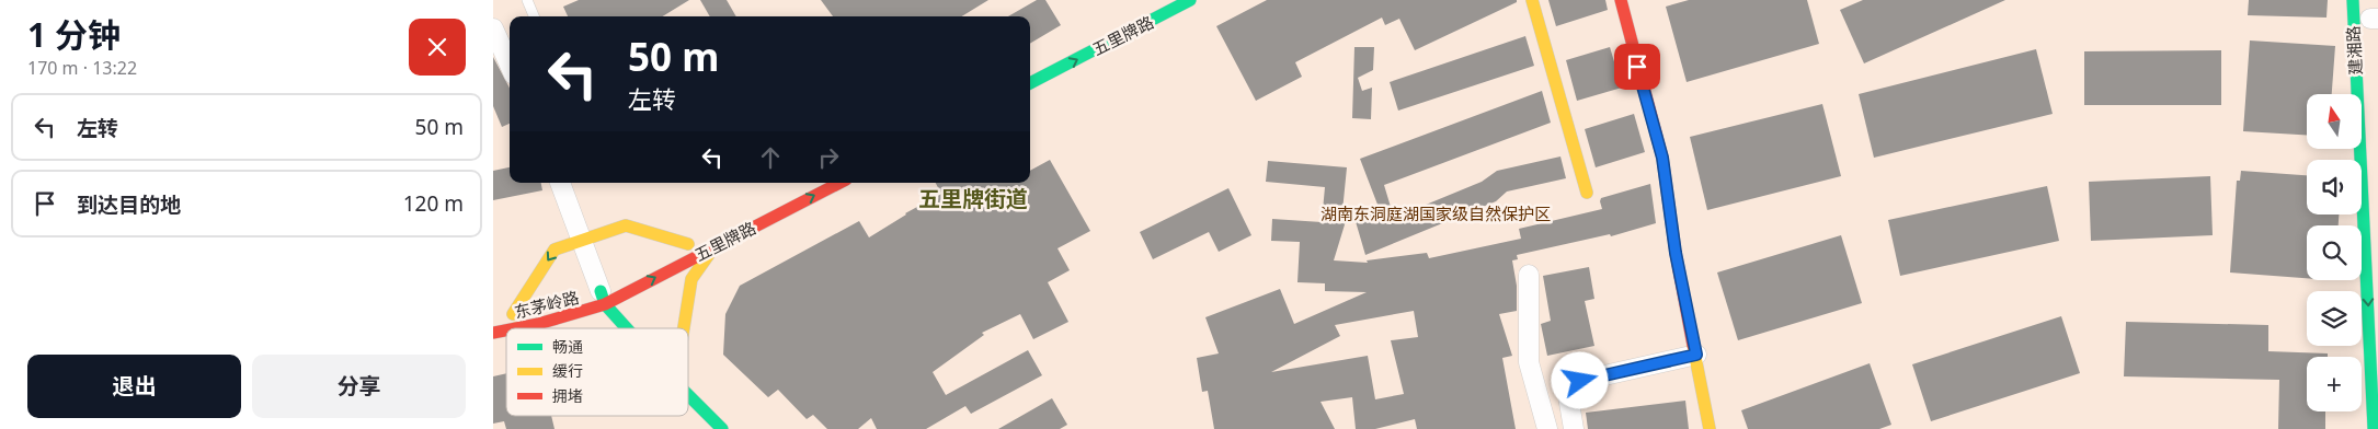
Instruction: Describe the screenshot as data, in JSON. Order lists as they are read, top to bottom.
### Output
{
  "streets": {
    "main road": ["五里牌路", "建湘路", "东茅岭路"]
  },
  "crossings": [
    ["五里牌路", "东茅岭路"]
  ],
  "one_way": ["五里牌路", "建湘路"],
  "districts": ["五里牌街道"],
  "parks": ["湖南东洞庭湖国家级自然保护区"],
  "legend": ["畅通", "缓行", "拥堵"],
  "north": "top",
  "page": {
    "heading": ["1 分钟", "170 m · 13:22"],
    "turn": ["50 m", "左转"],
    "list": [
      {
        "name": "左转",
        "value": "50 m"
      },
      {
        "name": "到达目的地",
        "value": "120 m"
      }
    ],
    "map_buttons": "+",
    "buttons": ["退出", "分享"]
  }
}
